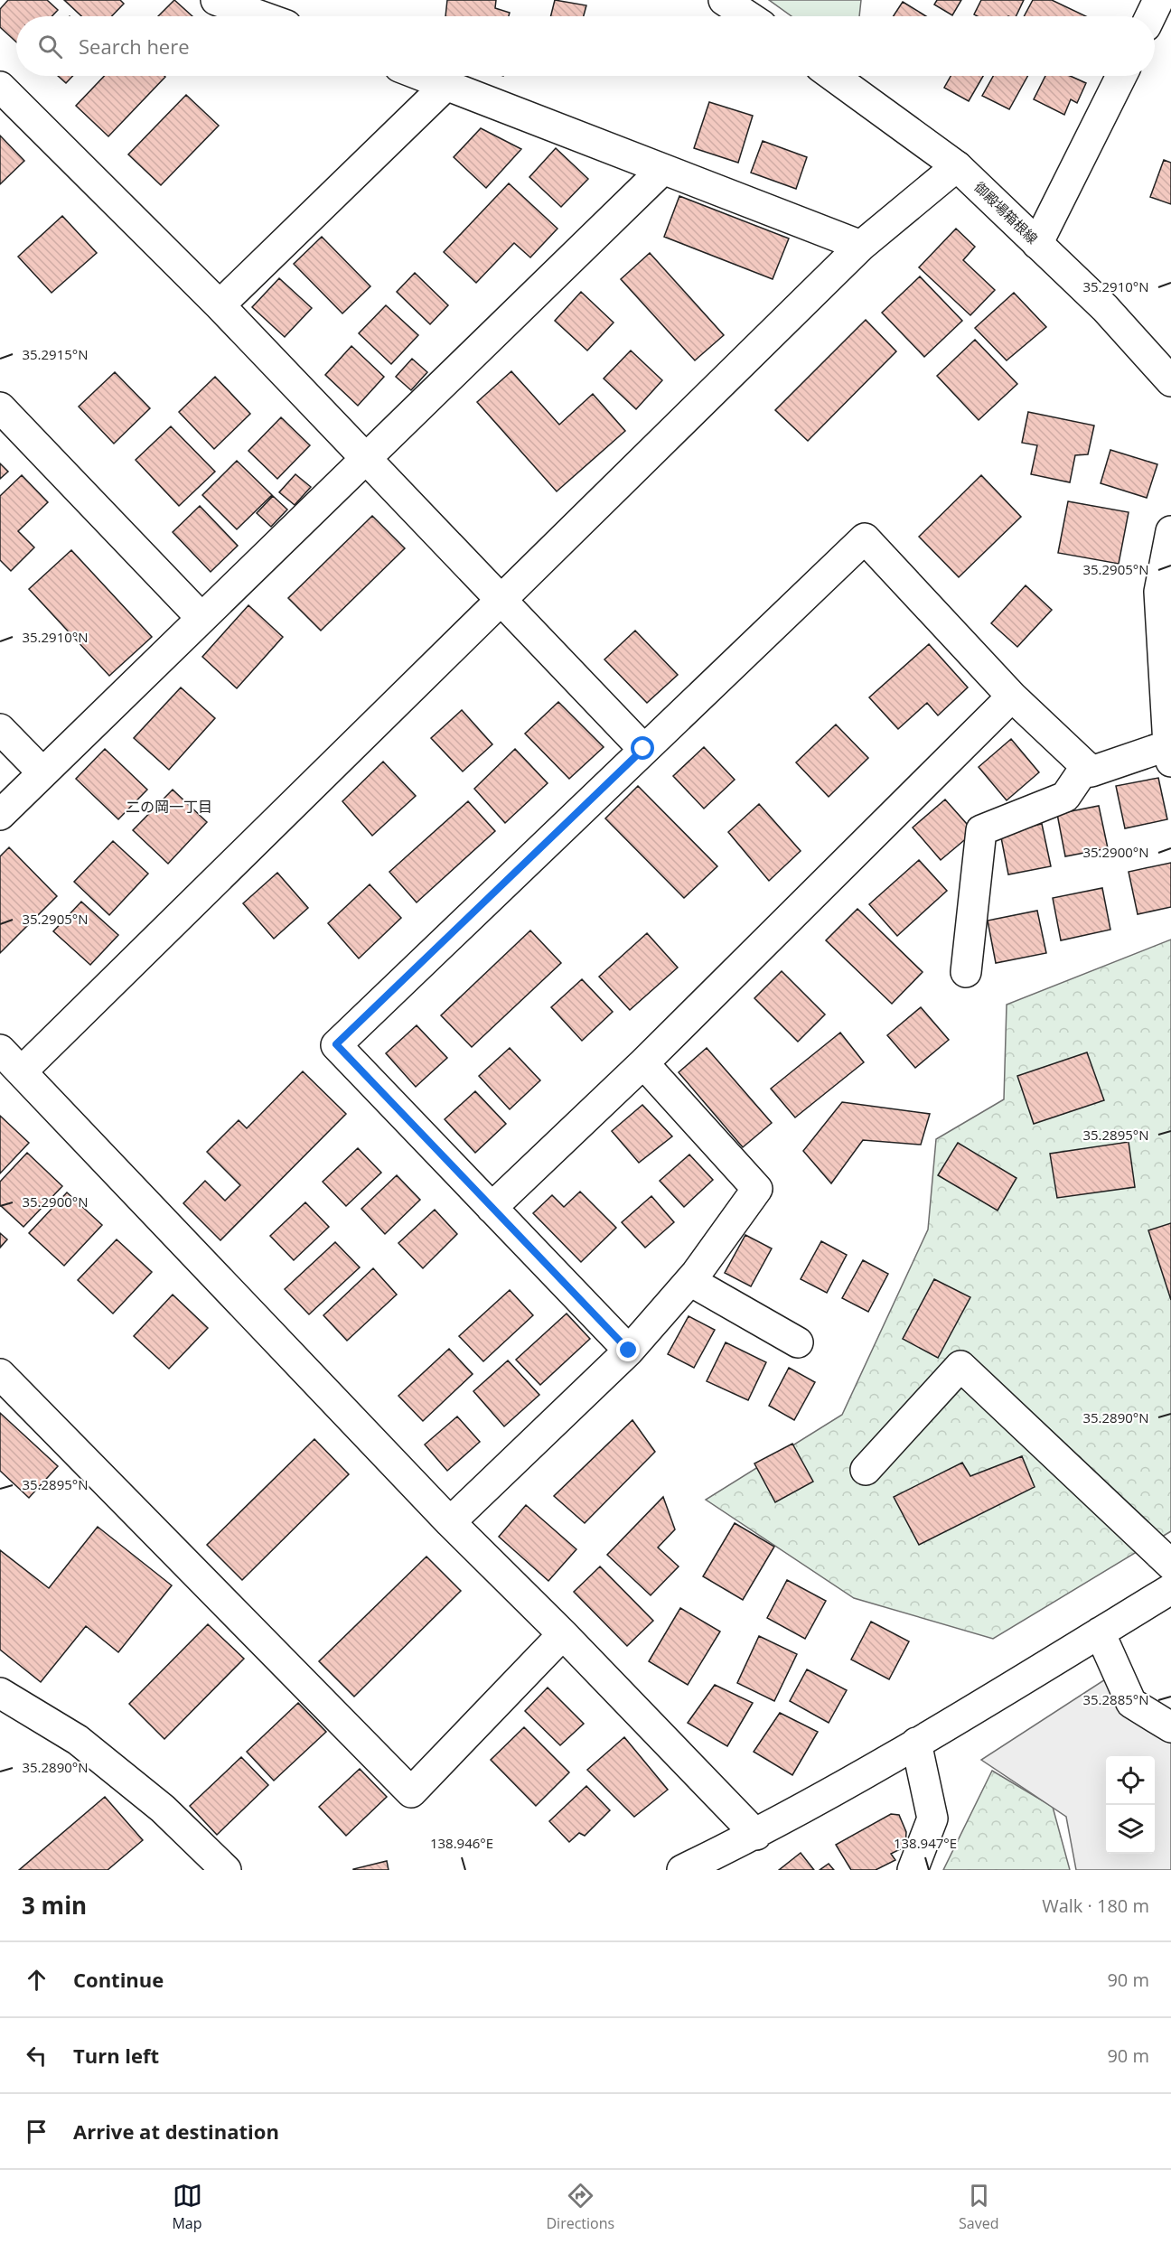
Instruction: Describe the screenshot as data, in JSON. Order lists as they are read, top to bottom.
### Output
{
  "streets": {
    "street": ["御殿場箱根線"]
  },
  "districts": ["二の岡一丁目"],
  "page": {
    "search": "Search here",
    "heading": ["3 min", "Walk · 180 m"],
    "list": [
      ["Continue", "90 m"],
      ["Turn left", "90 m"],
      "Arrive at destination"
    ],
    "nav": ["Map", "Directions", "Saved"]
  },
  "coordinates": [
    "35.2910°N",
    "35.2915°N",
    "35.2905°N",
    "35.2900°N",
    "35.2895°N",
    "35.2890°N",
    "35.2885°N",
    "138.946°E",
    "138.947°E"
  ]
}
